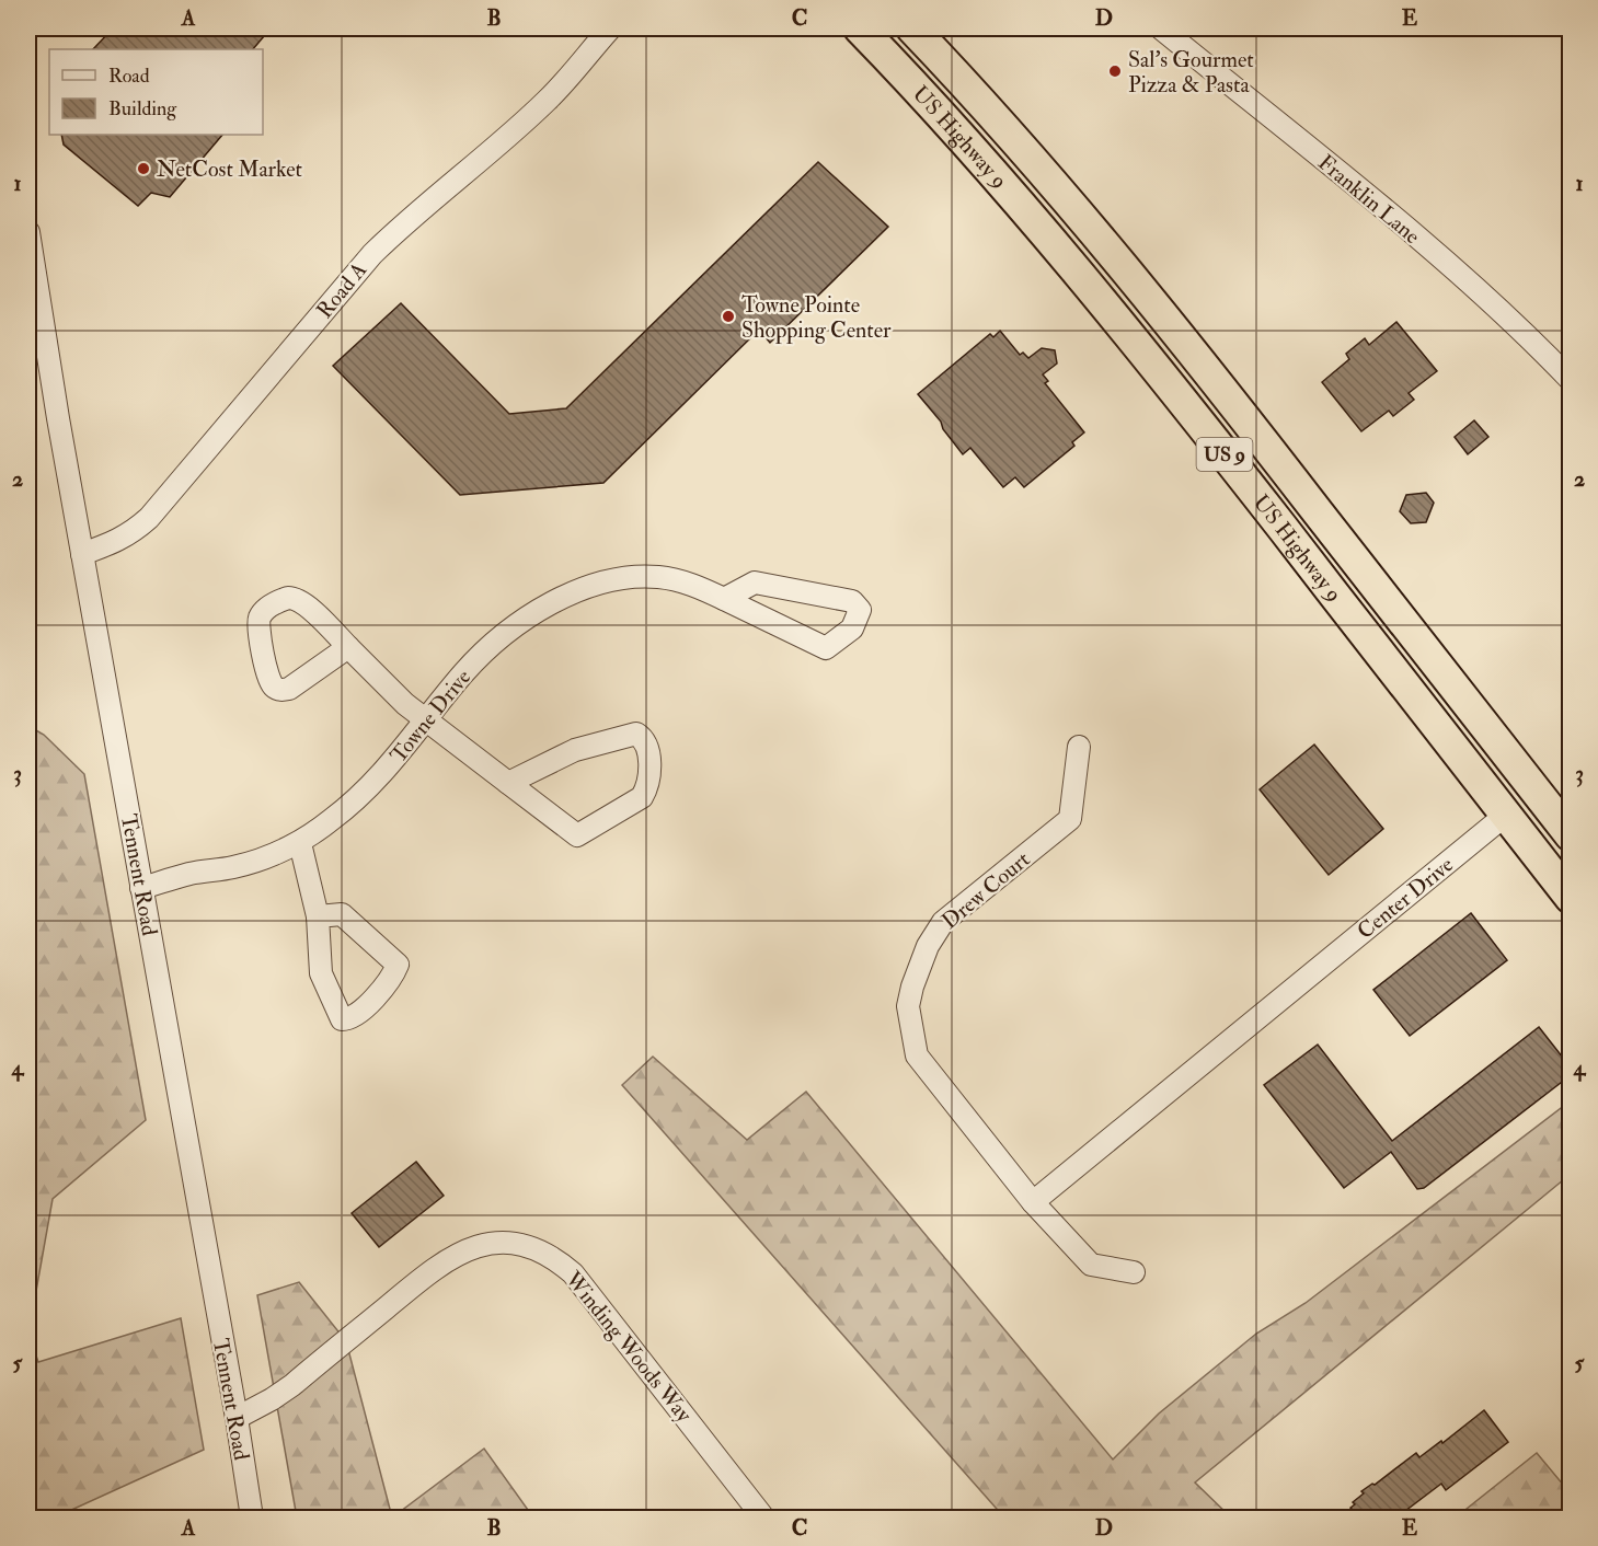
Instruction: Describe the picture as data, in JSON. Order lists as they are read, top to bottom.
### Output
{
  "streets": {
    "highway": ["US Highway 9", "US 9"],
    "street": [
      "Franklin Lane",
      "Road A",
      "Towne Drive",
      "Tennent Road",
      "Drew Court",
      "Center Drive",
      "Winding Woods Way"
    ]
  },
  "crossings": [
    ["US Highway 9", "Center Drive"],
    ["Road A", "Tennent Road"],
    ["Towne Drive", "Tennent Road"],
    ["Tennent Road", "Winding Woods Way"],
    ["Drew Court", "Center Drive"]
  ],
  "places": ["Sal's Gourmet Pizza & Pasta", "NetCost Market", "Towne Pointe Shopping Center"],
  "legend": ["Road", "Building"],
  "grid": {
    "columns": [
      "A",
      "B",
      "C",
      "D",
      "E"
    ],
    "rows": [
      "1",
      "2",
      "3",
      "4",
      "5"
    ]
  }
}
